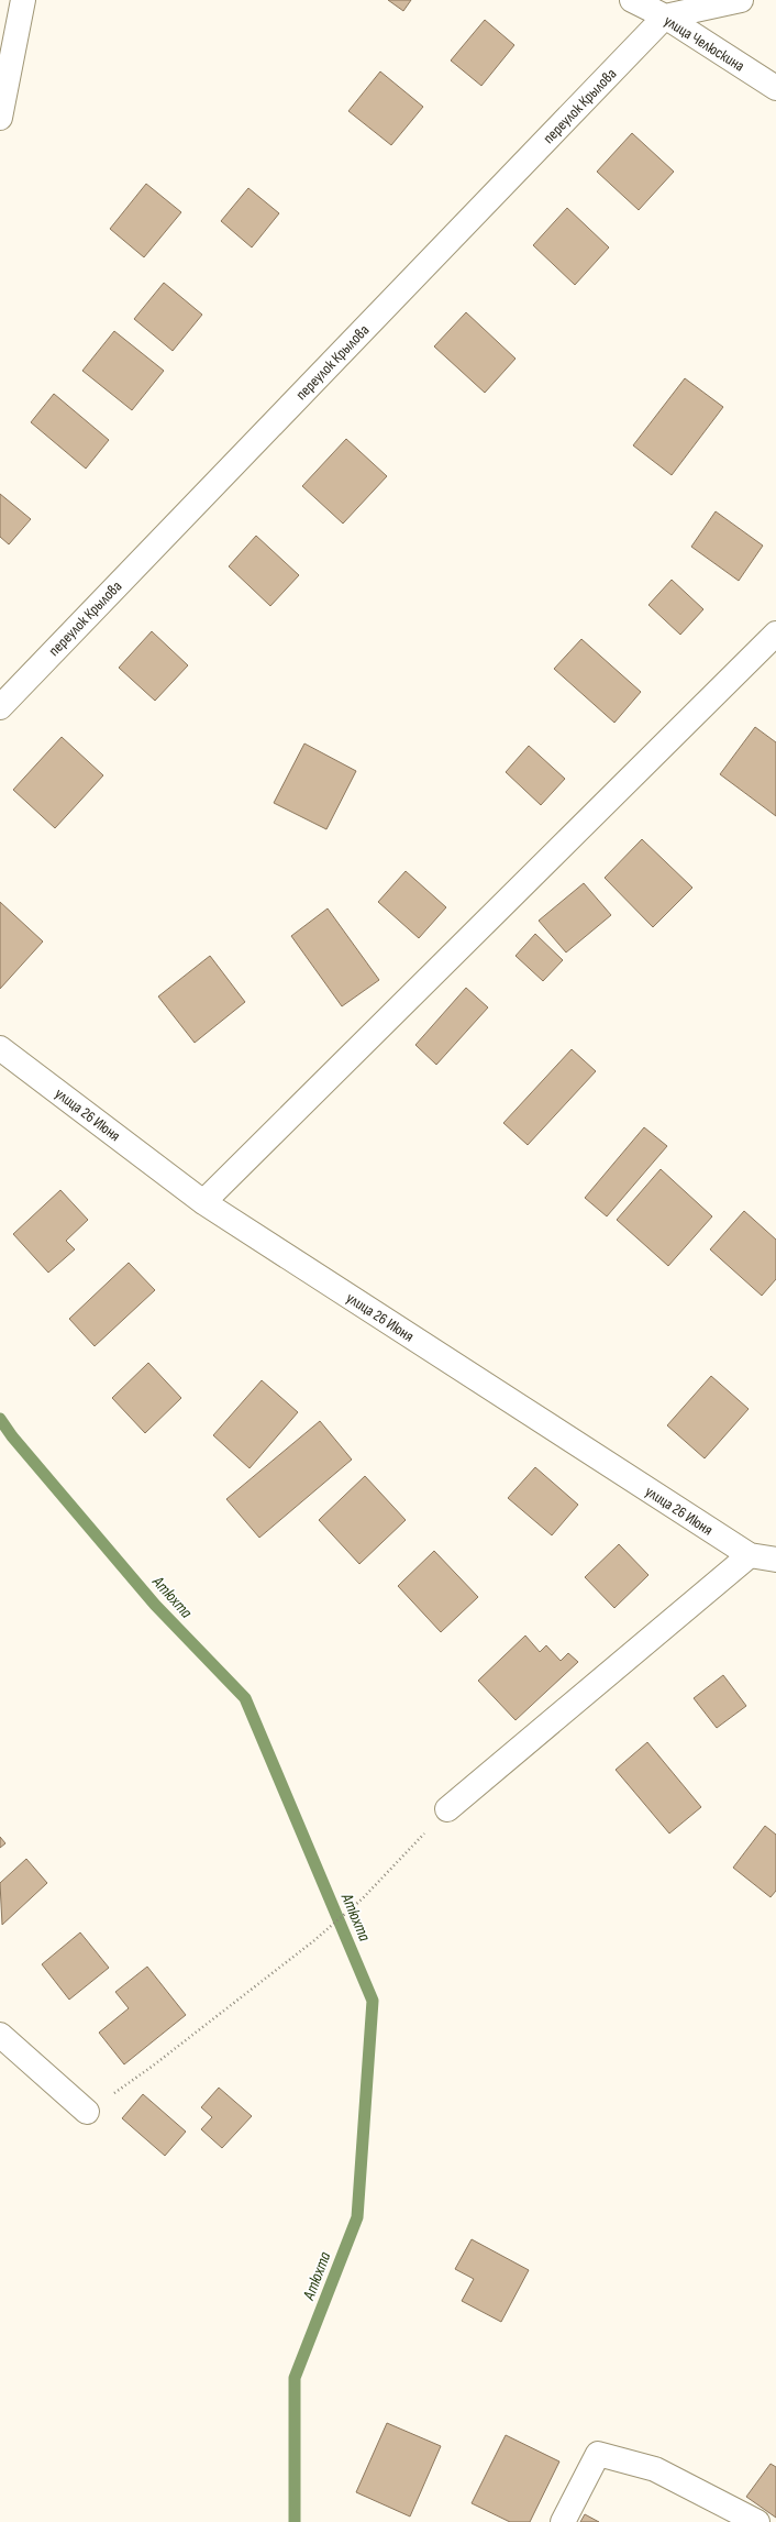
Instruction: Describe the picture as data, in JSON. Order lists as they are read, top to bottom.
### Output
{
  "streets": {
    "street": ["улица Челюскина", "переулок Крылова", "улица 26 Июня"]
  },
  "crossings": [
    ["улица Челюскина", "переулок Крылова"]
  ],
  "water": ["Атюхта"]
}
